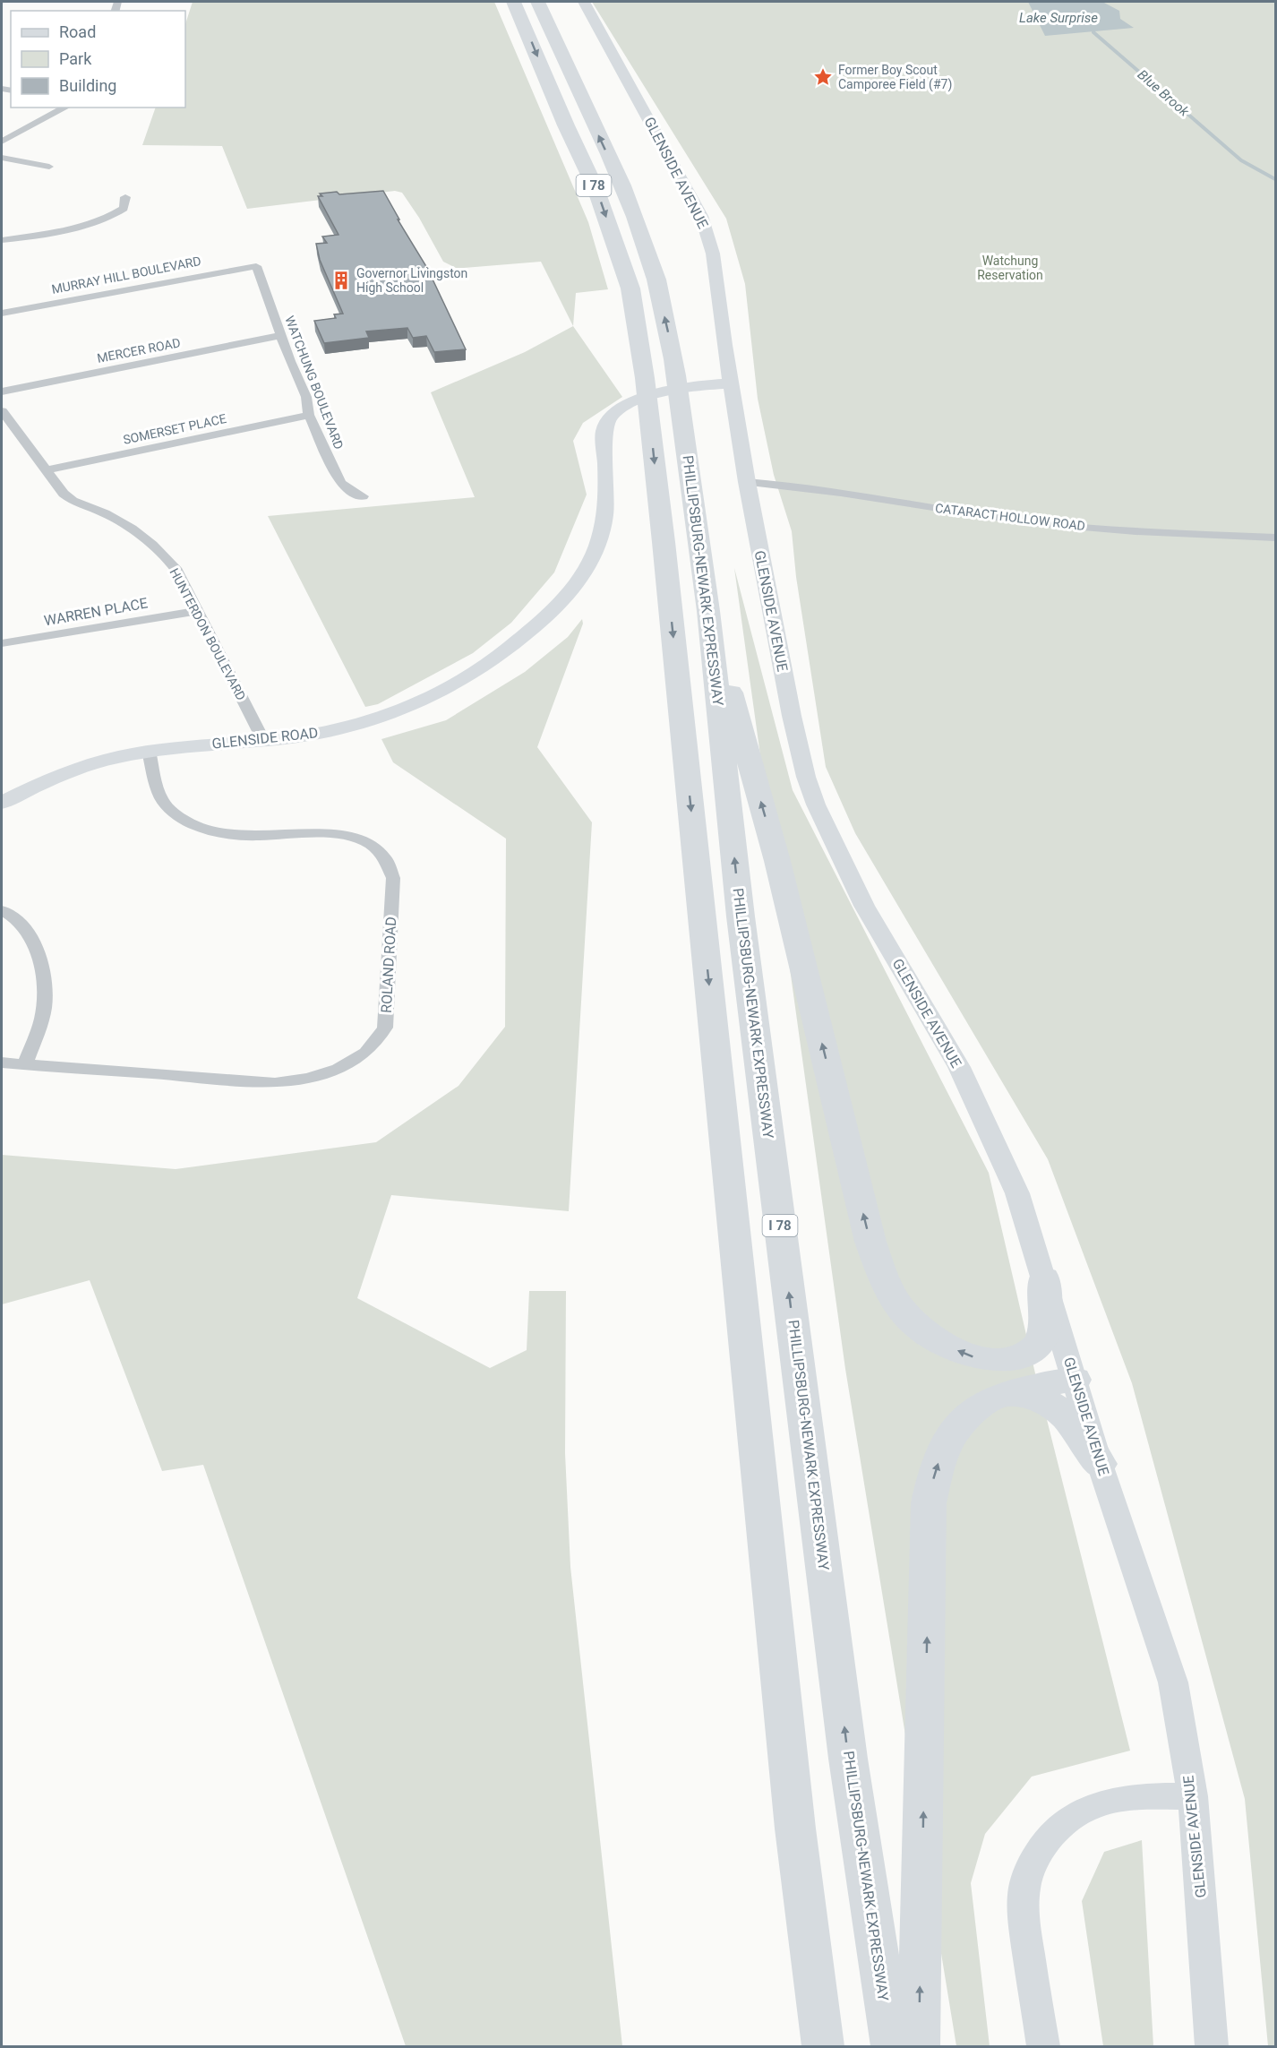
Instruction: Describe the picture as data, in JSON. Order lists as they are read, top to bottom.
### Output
{
  "streets": {
    "highway": ["I 78", "PHILLIPSBURG-NEWARK EXPRESSWAY"],
    "main road": ["GLENSIDE AVENUE", "GLENSIDE ROAD"],
    "street": [
      "MURRAY HILL BOULEVARD",
      "MERCER ROAD",
      "WATCHUNG BOULEVARD",
      "SOMERSET PLACE",
      "CATARACT HOLLOW ROAD",
      "WARREN PLACE",
      "HUNTERDON BOULEVARD",
      "ROLAND ROAD"
    ]
  },
  "crossings": [
    ["GLENSIDE AVENUE", "CATARACT HOLLOW ROAD"],
    ["GLENSIDE AVENUE", "GLENSIDE ROAD"],
    ["MURRAY HILL BOULEVARD", "WATCHUNG BOULEVARD"],
    ["MERCER ROAD", "WATCHUNG BOULEVARD"],
    ["WATCHUNG BOULEVARD", "SOMERSET PLACE"],
    ["SOMERSET PLACE", "HUNTERDON BOULEVARD"],
    ["WARREN PLACE", "HUNTERDON BOULEVARD"],
    ["HUNTERDON BOULEVARD", "GLENSIDE ROAD"],
    ["GLENSIDE ROAD", "ROLAND ROAD"]
  ],
  "water": ["Lake Surprise", "Blue Brook"],
  "parks": ["Watchung Reservation"],
  "places": {
    "place": ["Former Boy Scout Camporee Field (#7)"],
    "building": ["Governor Livingston High School"]
  },
  "legend": ["Road", "Park", "Building"]
}
